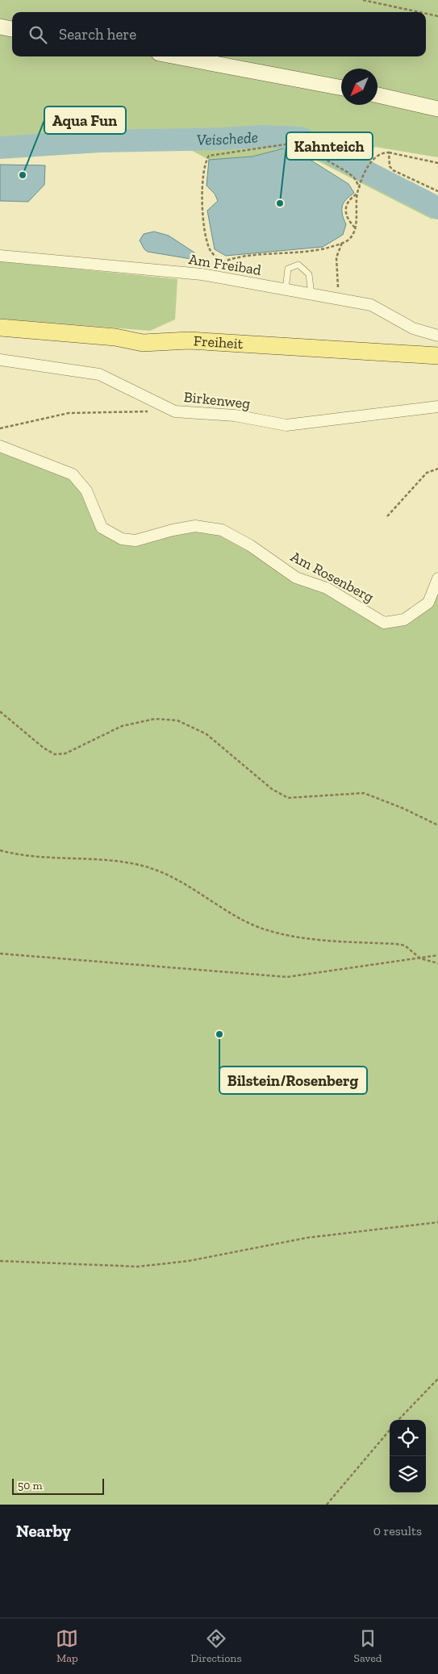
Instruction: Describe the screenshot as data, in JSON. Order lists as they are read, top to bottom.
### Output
{
  "streets": {
    "main road": ["Freiheit"],
    "street": ["Am Freibad", "Birkenweg", "Am Rosenberg"]
  },
  "water": ["Veischede"],
  "places": ["Aqua Fun", "Kahnteich", "Bilstein/Rosenberg"],
  "scale_bar": "50 m",
  "north": "bottom left",
  "page": {
    "search": "Search here",
    "scale": "50 m",
    "heading": ["Nearby", "0 results"],
    "nav": ["Map", "Directions", "Saved"]
  }
}
